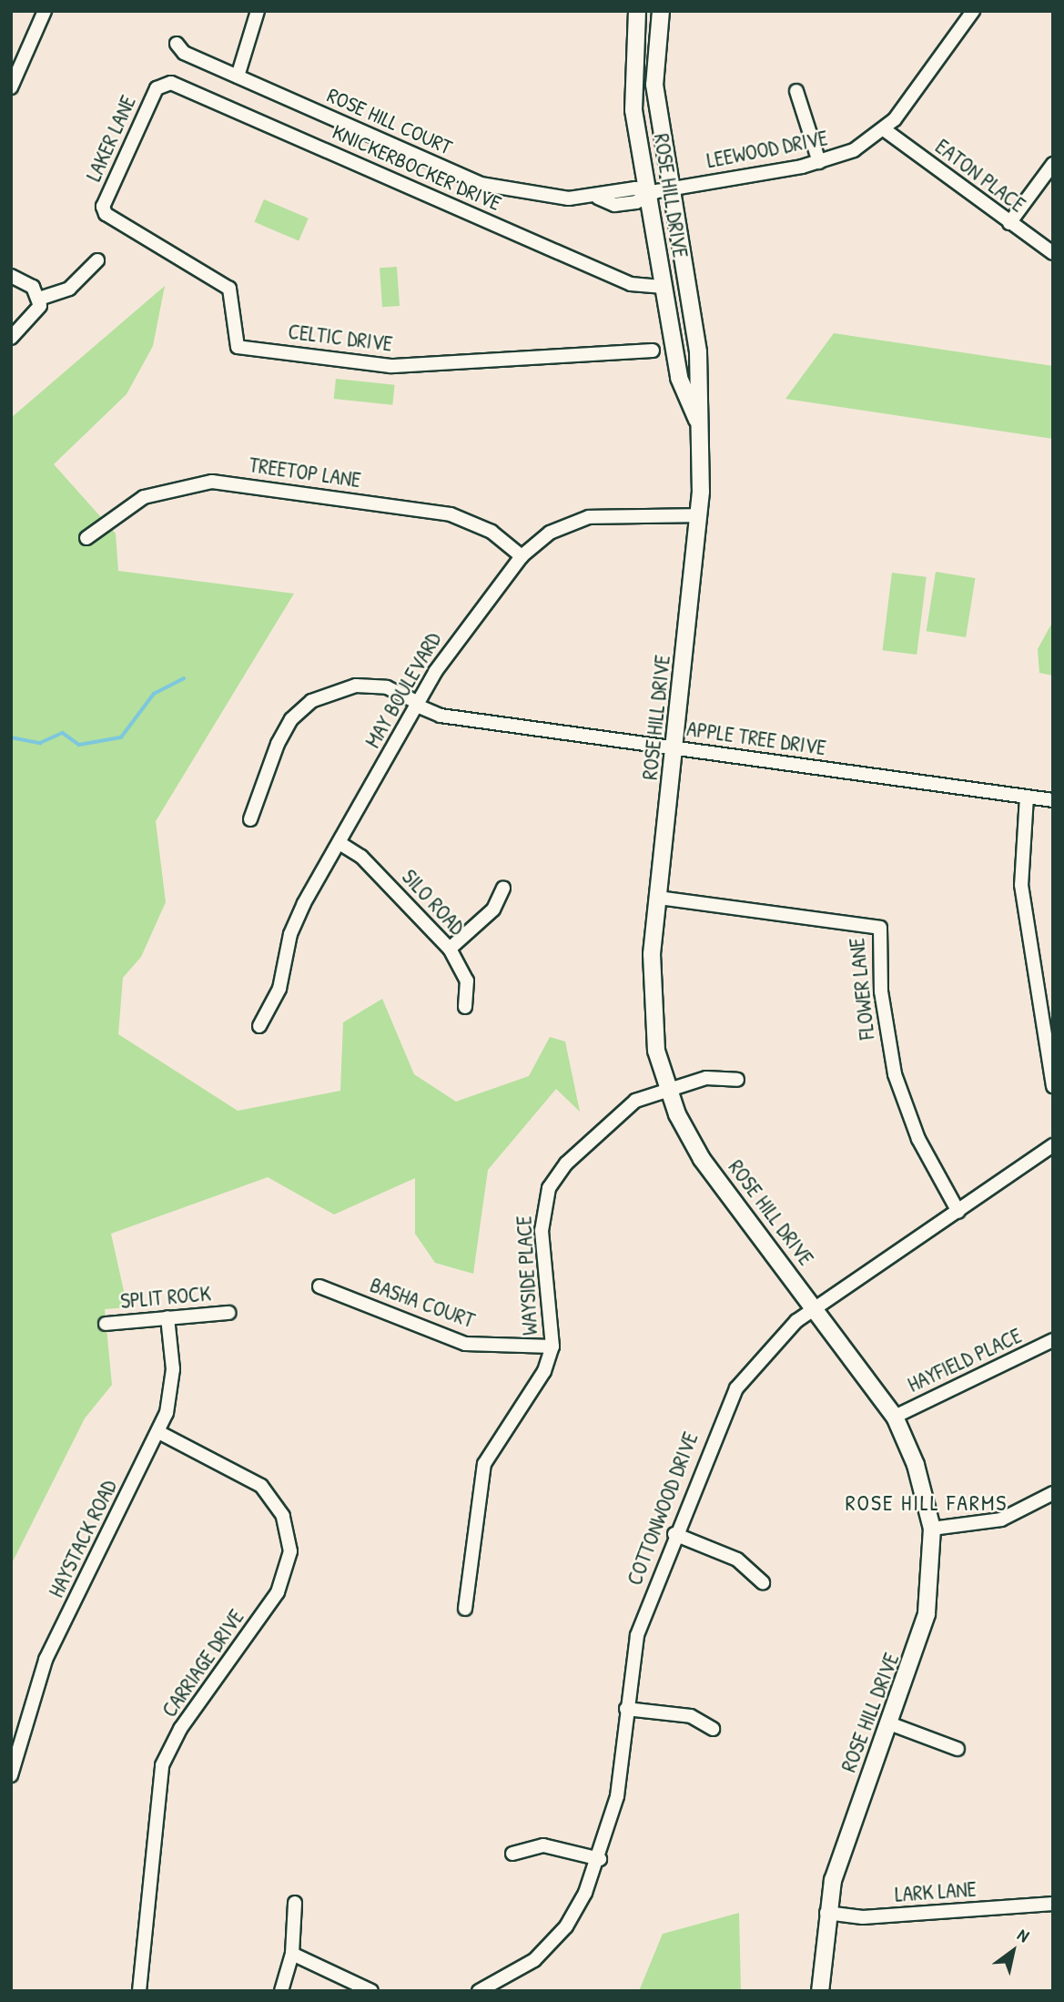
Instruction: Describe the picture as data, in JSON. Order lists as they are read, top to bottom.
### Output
{
  "streets": {
    "street": [
      "ROSE HILL COURT",
      "LAKER LANE",
      "LEEWOOD DRIVE",
      "KNICKERBOCKER DRIVE",
      "EATON PLACE",
      "ROSE HILL DRIVE",
      "CELTIC DRIVE",
      "TREETOP LANE",
      "MAY BOULEVARD",
      "APPLE TREE DRIVE",
      "SILO ROAD",
      "FLOWER LANE",
      "WAYSIDE PLACE",
      "SPLIT ROCK",
      "BASHA COURT",
      "HAYFIELD PLACE",
      "COTTONWOOD DRIVE",
      "HAYSTACK ROAD",
      "CARRIAGE DRIVE",
      "LARK LANE"
    ]
  },
  "crossings": [
    ["ROSE HILL COURT", "LEEWOOD DRIVE"],
    ["ROSE HILL COURT", "ROSE HILL DRIVE"],
    ["LAKER LANE", "KNICKERBOCKER DRIVE"],
    ["LAKER LANE", "CELTIC DRIVE"],
    ["LEEWOOD DRIVE", "EATON PLACE"],
    ["LEEWOOD DRIVE", "ROSE HILL DRIVE"],
    ["KNICKERBOCKER DRIVE", "ROSE HILL DRIVE"],
    ["ROSE HILL DRIVE", "MAY BOULEVARD"],
    ["ROSE HILL DRIVE", "APPLE TREE DRIVE"],
    ["ROSE HILL DRIVE", "FLOWER LANE"],
    ["ROSE HILL DRIVE", "WAYSIDE PLACE"],
    ["ROSE HILL DRIVE", "HAYFIELD PLACE"],
    ["ROSE HILL DRIVE", "COTTONWOOD DRIVE"],
    ["ROSE HILL DRIVE", "LARK LANE"],
    ["TREETOP LANE", "MAY BOULEVARD"],
    ["MAY BOULEVARD", "APPLE TREE DRIVE"],
    ["MAY BOULEVARD", "SILO ROAD"],
    ["FLOWER LANE", "COTTONWOOD DRIVE"],
    ["WAYSIDE PLACE", "BASHA COURT"],
    ["SPLIT ROCK", "HAYSTACK ROAD"],
    ["HAYSTACK ROAD", "CARRIAGE DRIVE"]
  ],
  "districts": ["ROSE HILL FARMS"],
  "north": "top right"
}
